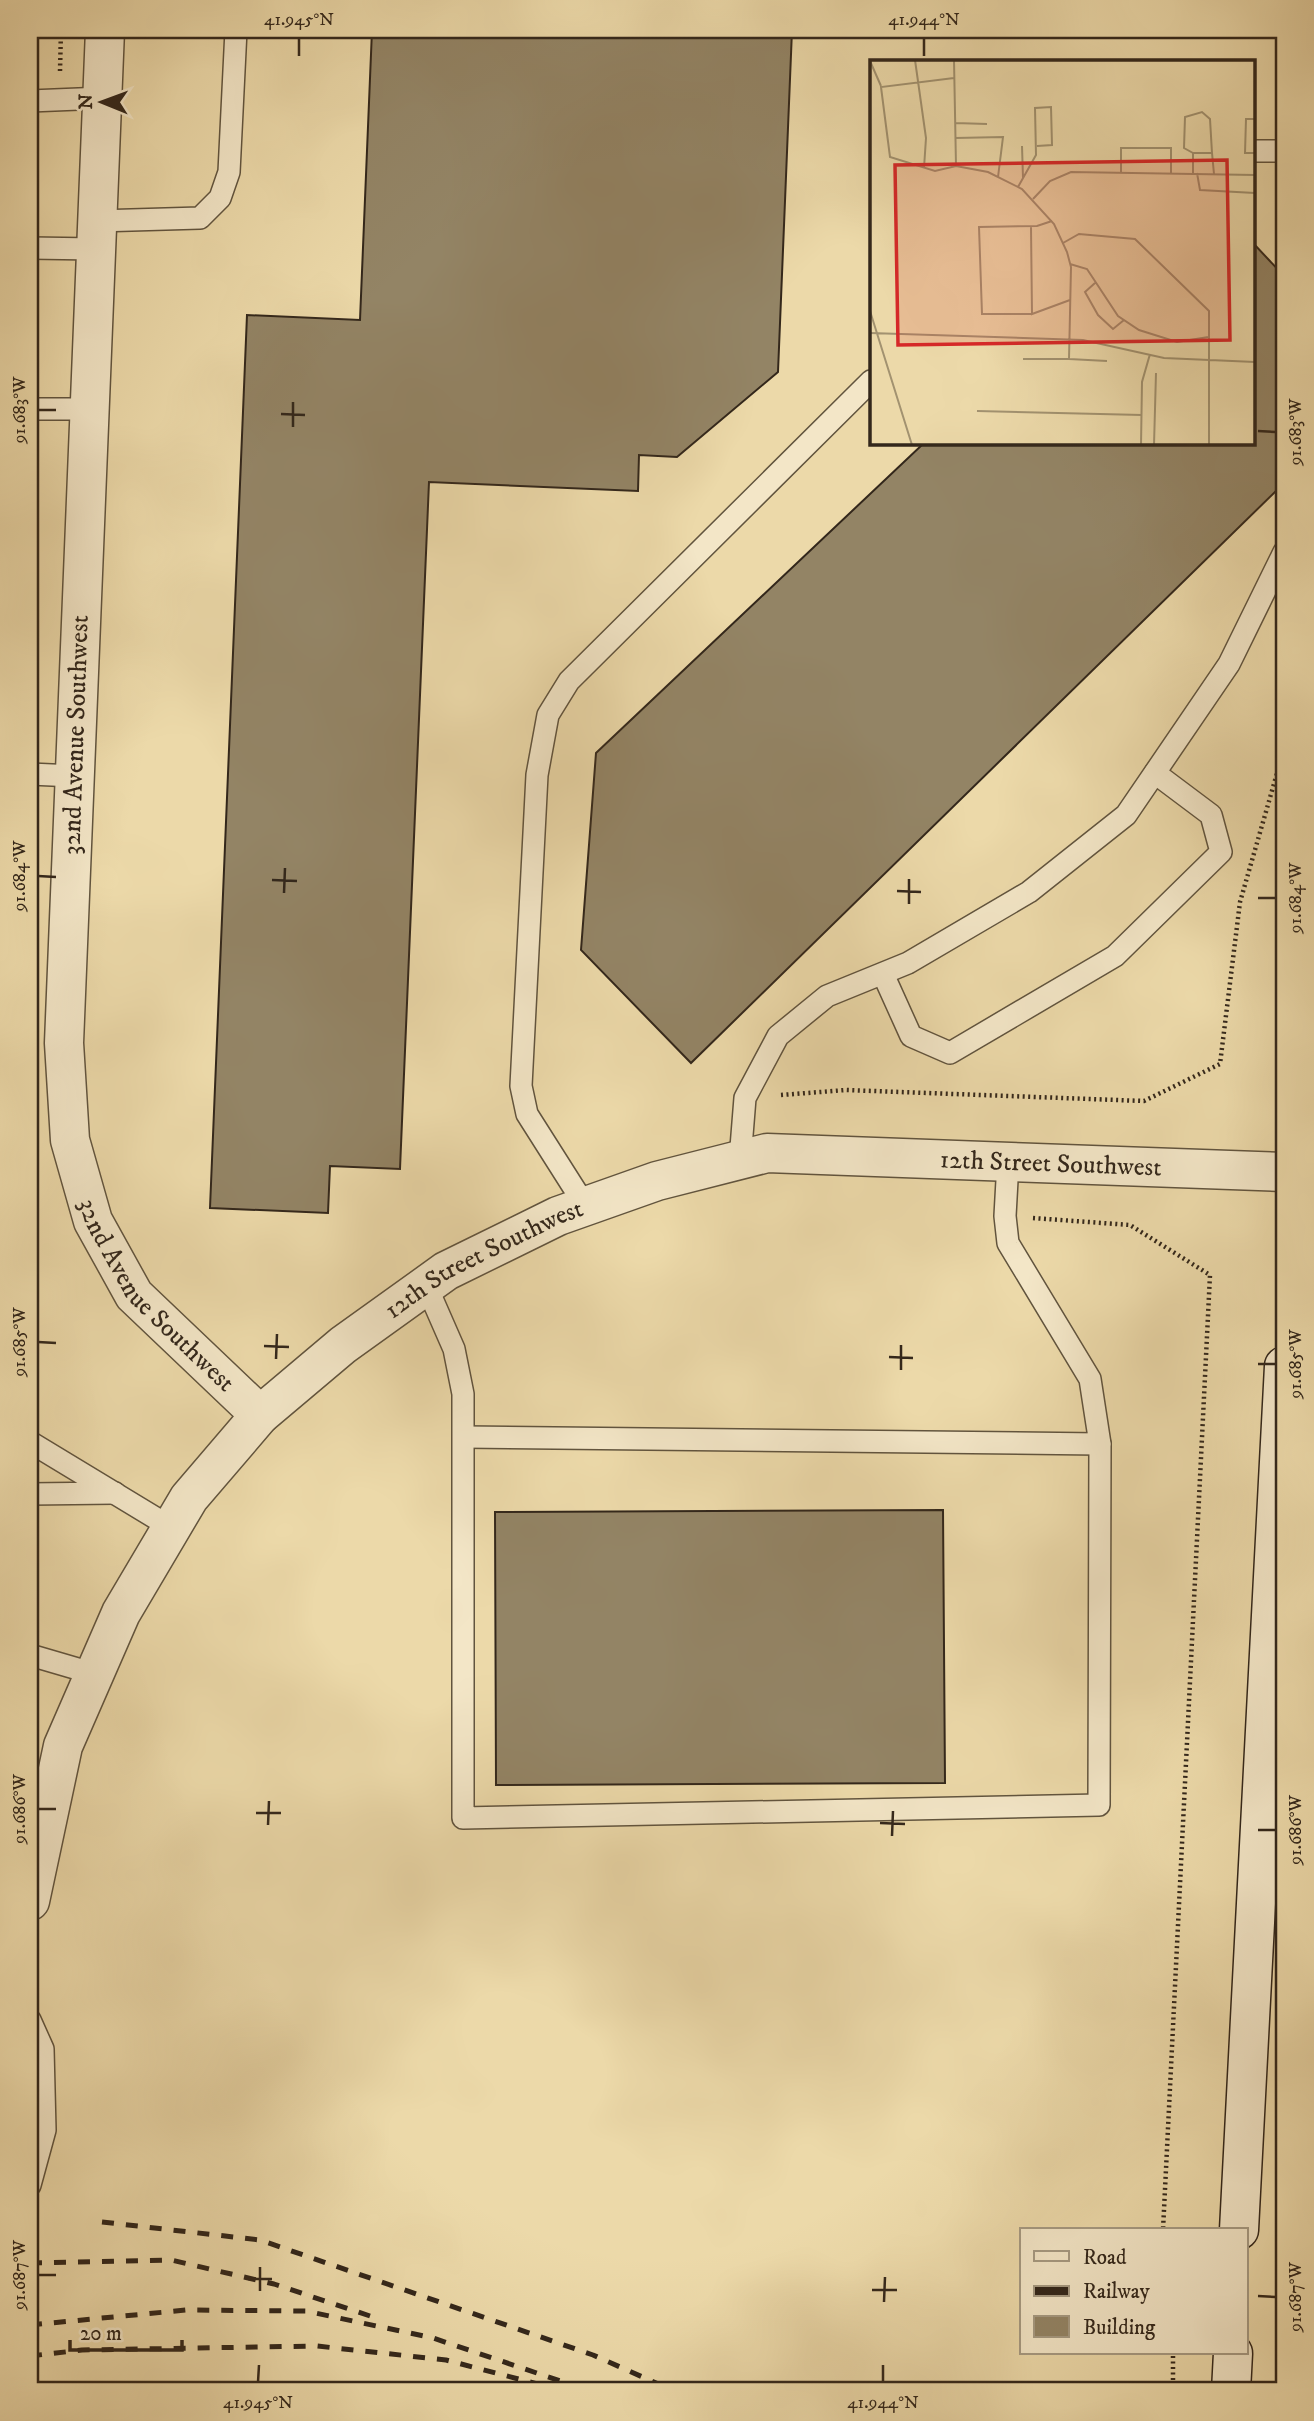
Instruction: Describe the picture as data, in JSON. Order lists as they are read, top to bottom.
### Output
{
  "streets": {
    "street": ["32nd Avenue Southwest", "12th Street Southwest"]
  },
  "crossings": [
    ["32nd Avenue Southwest", "12th Street Southwest"]
  ],
  "legend": ["Road", "Railway", "Building"],
  "scale_bar": "20 m",
  "north": "left",
  "coordinates": [
    "41.945°N",
    "41.944°N",
    "91.683°W",
    "91.684°W",
    "91.685°W",
    "91.686°W",
    "91.687°W"
  ]
}
